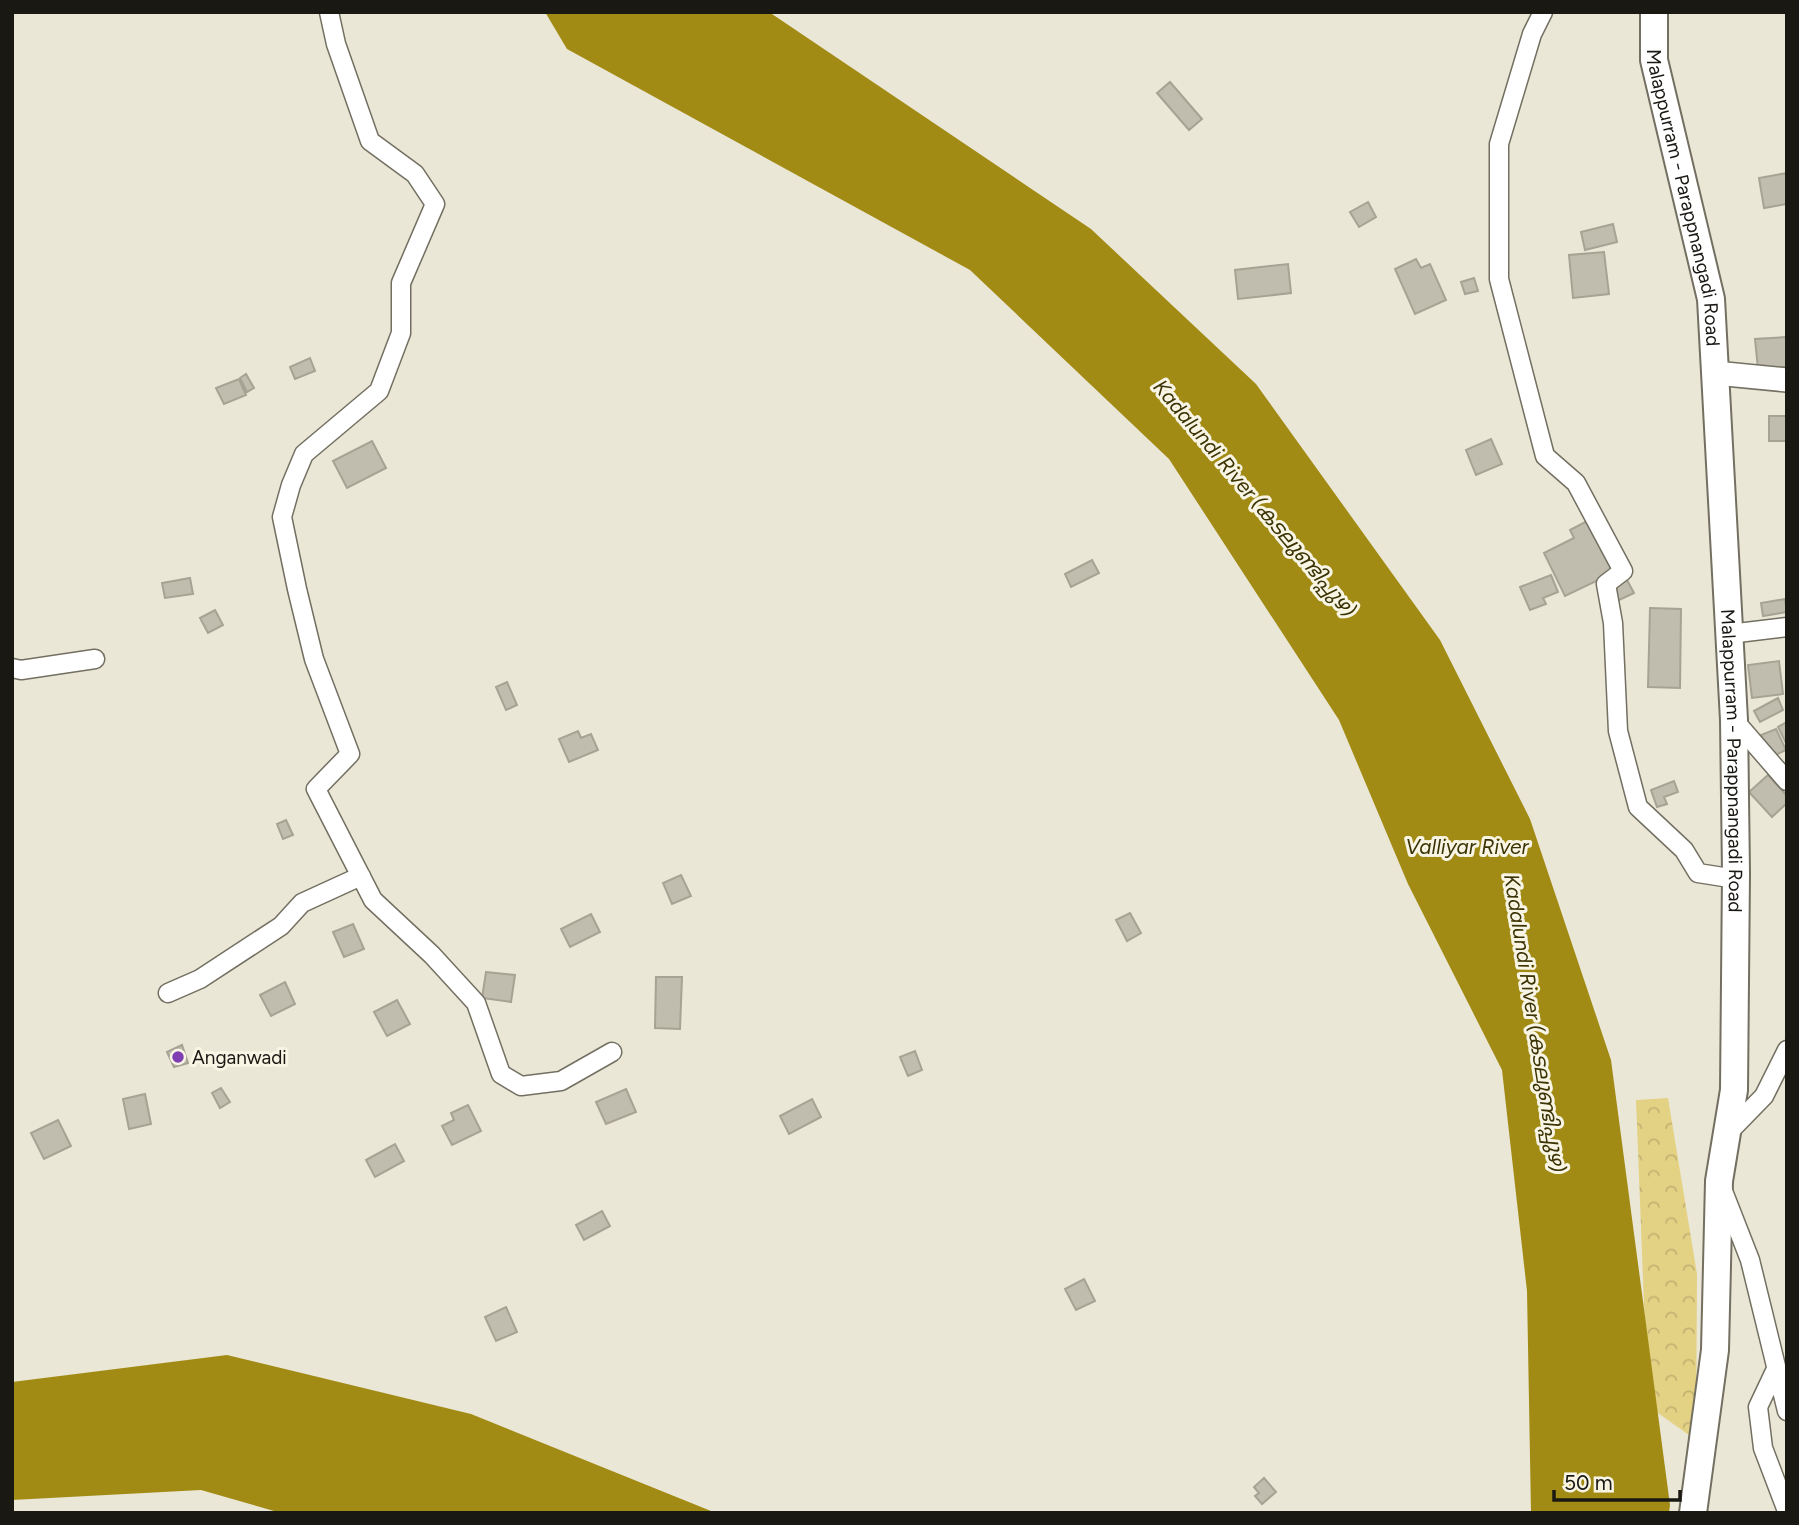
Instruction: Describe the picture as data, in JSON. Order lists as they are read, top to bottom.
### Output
{
  "streets": {
    "main road": ["Malappurram - Parappnangadi Road"]
  },
  "water": ["Kadalundi River (കടലുണ്ടിപ്പുഴ)", "Valliyar River"],
  "places": ["Anganwadi"],
  "scale_bar": "50 m"
}
